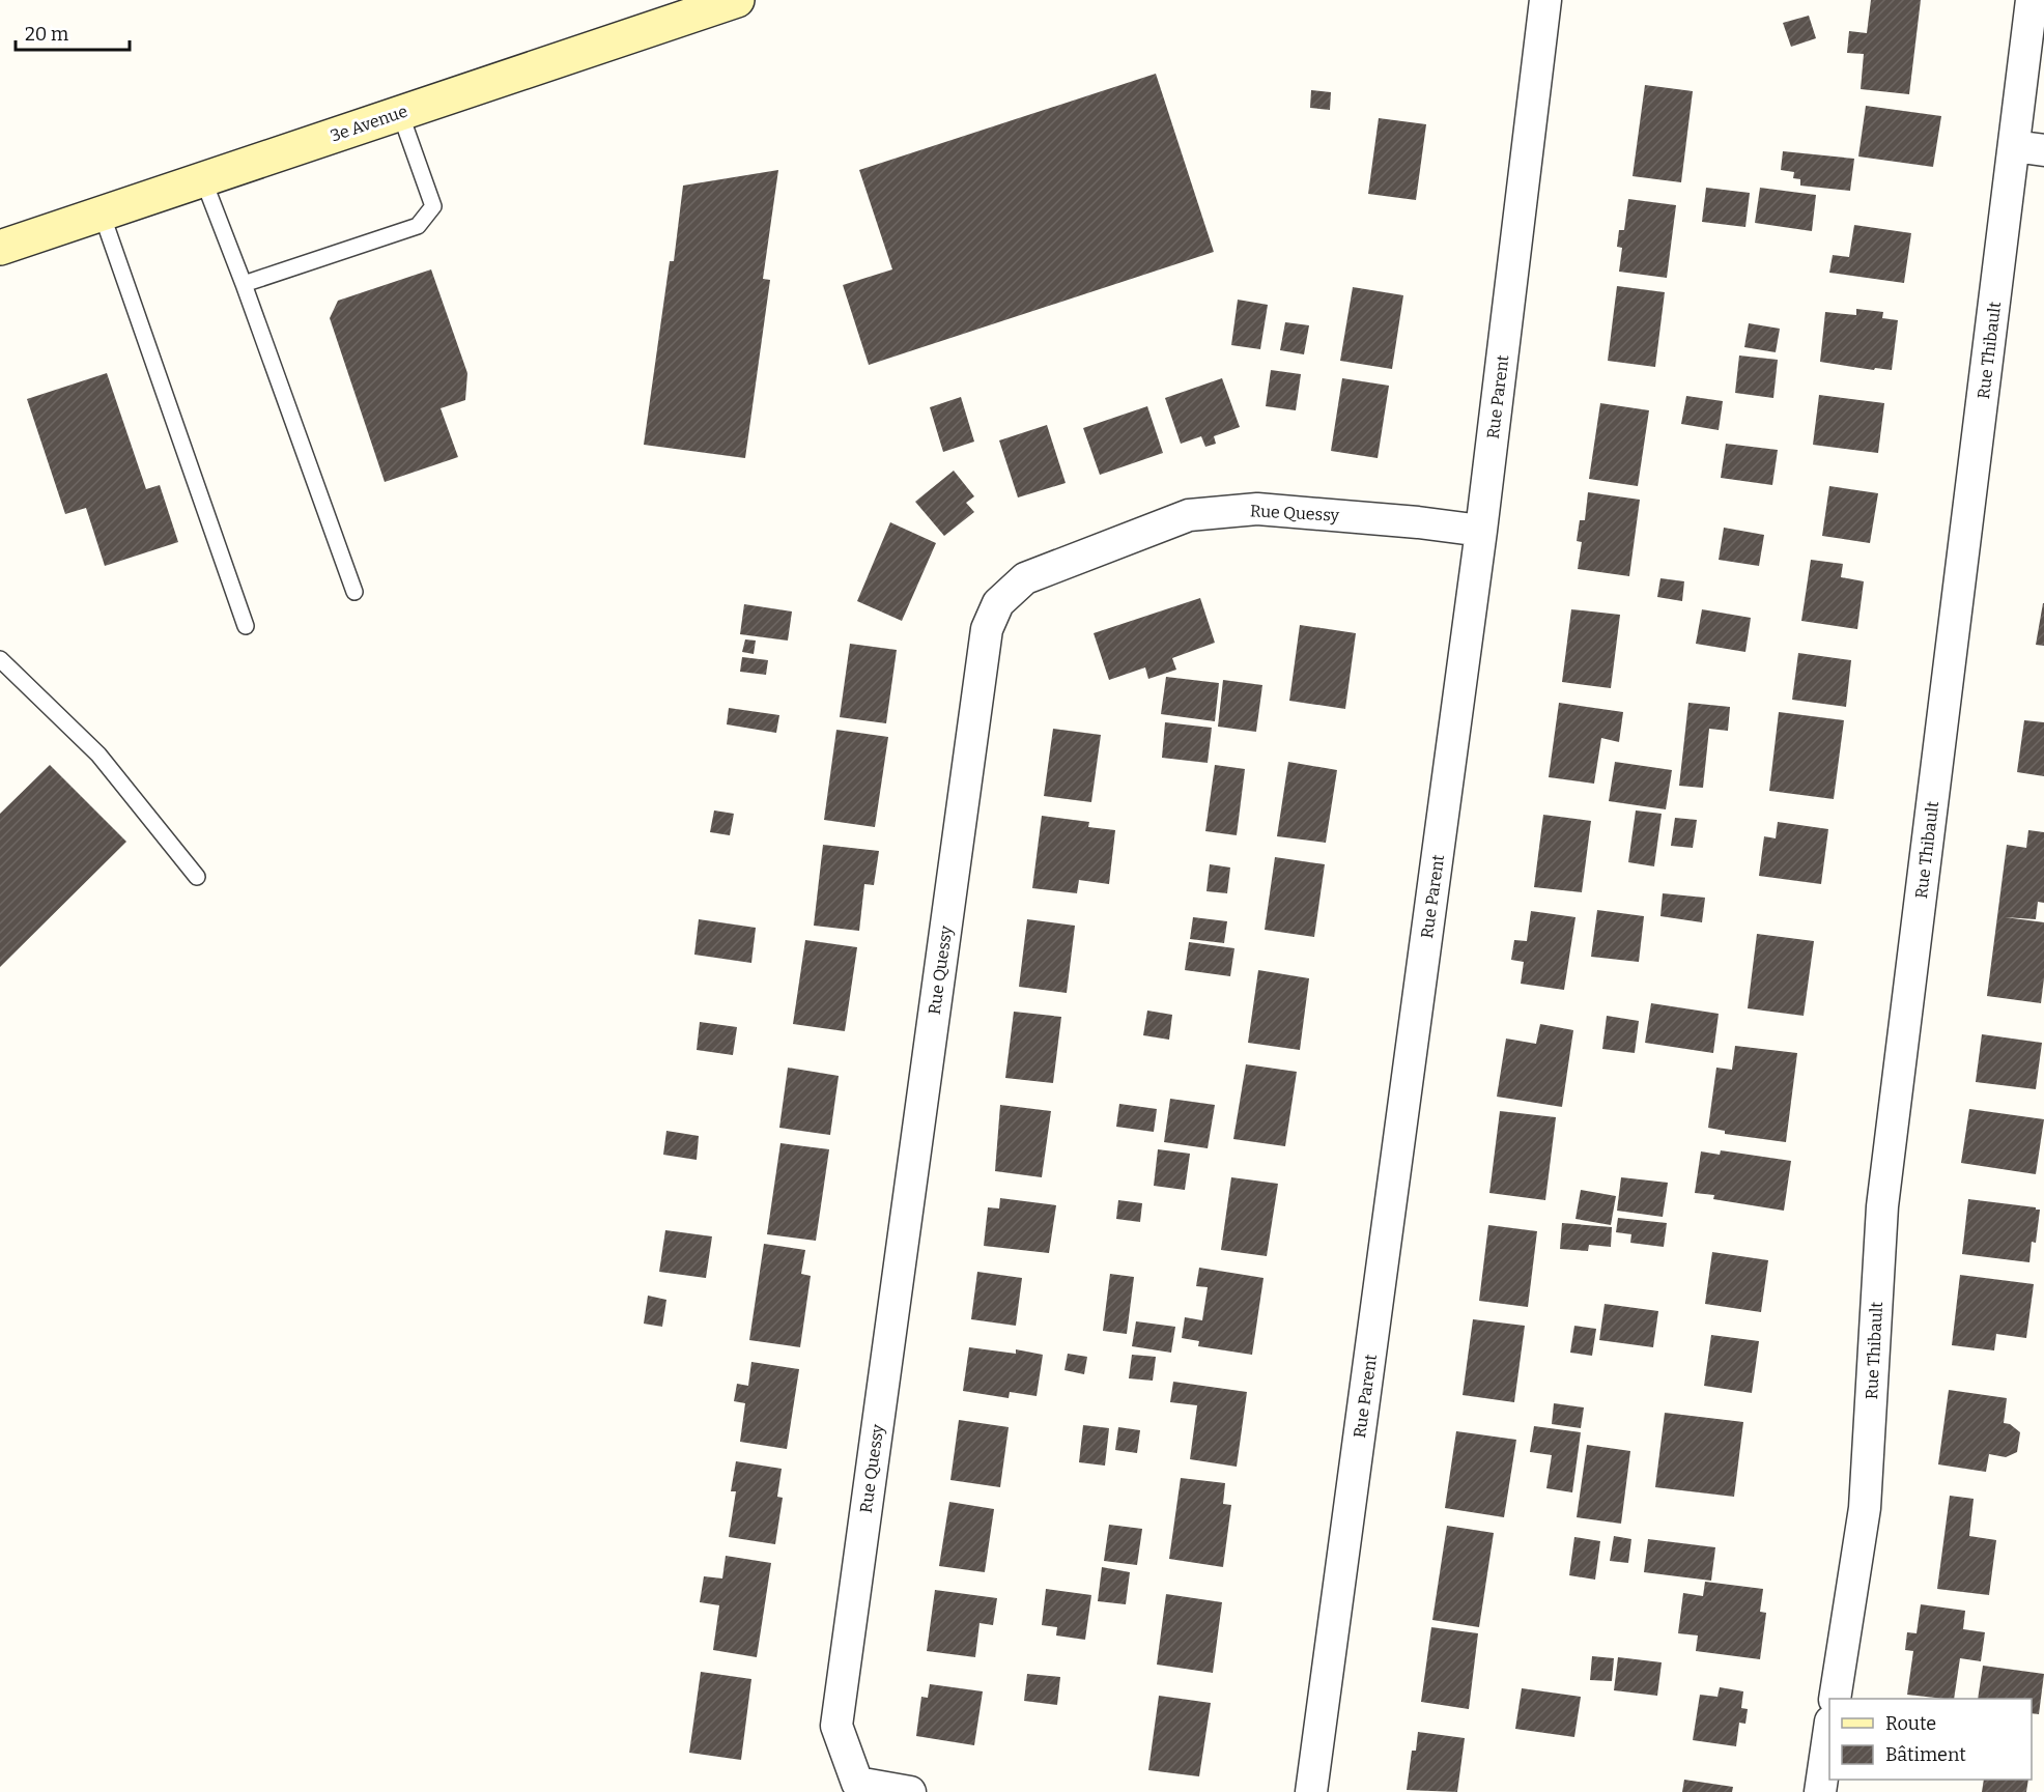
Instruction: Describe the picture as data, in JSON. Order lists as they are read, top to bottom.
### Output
{
  "streets": {
    "main road": ["3e Avenue"],
    "street": ["Rue Thibault", "Rue Parent", "Rue Quessy"]
  },
  "crossings": [
    ["Rue Parent", "Rue Quessy"]
  ],
  "legend": ["Route", "Bâtiment"],
  "scale_bar": "20 m"
}
